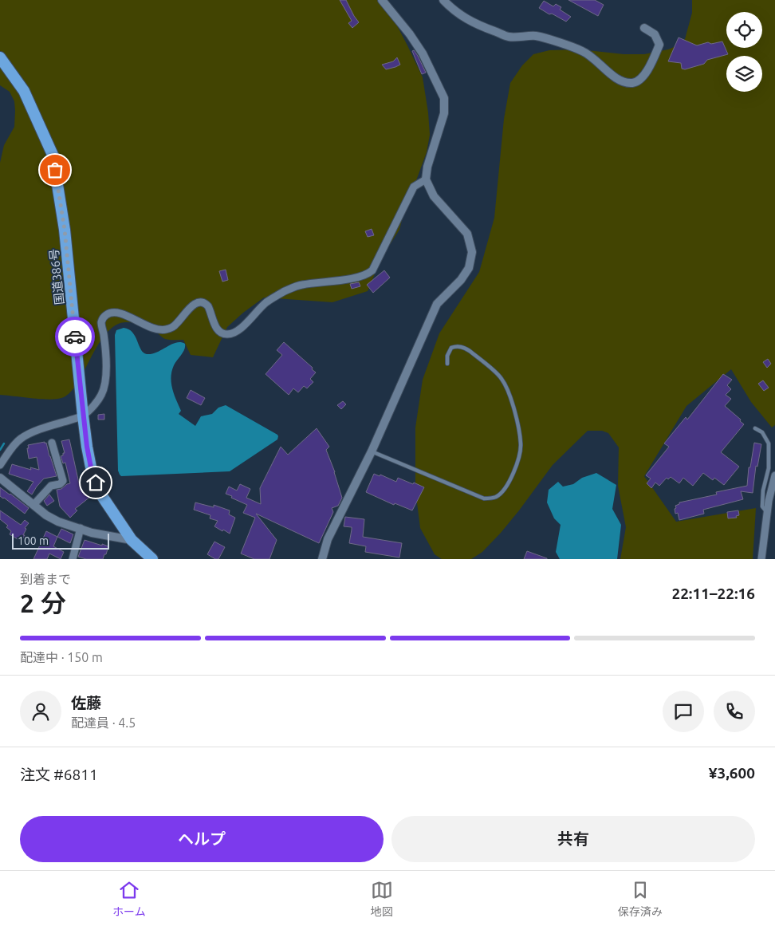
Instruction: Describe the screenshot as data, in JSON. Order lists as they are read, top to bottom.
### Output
{
  "streets": {
    "highway": ["国道386号"]
  },
  "scale_bar": "100 m",
  "page": {
    "scale": "100 m",
    "heading": ["2 分", "到着まで", "22:11–22:16"],
    "panel": [
      "佐藤",
      "配達員 · 4.5",
      "注文 #6811",
      "¥3,600"
    ],
    "bar": "配達中 · 150 m",
    "buttons": ["ヘルプ", "共有"],
    "tabs": ["ホーム", "地図", "保存済み"]
  }
}
